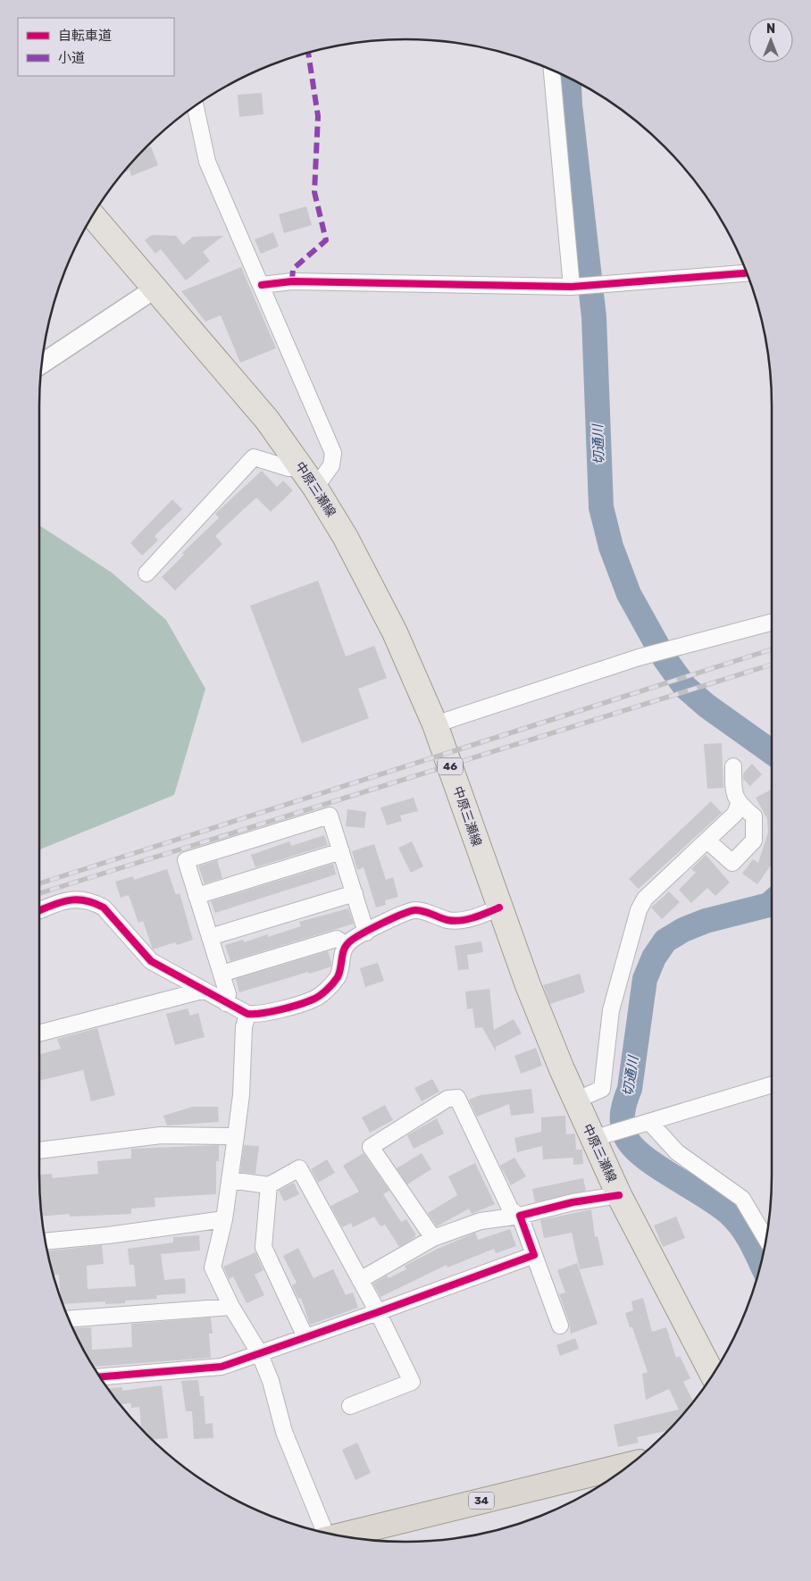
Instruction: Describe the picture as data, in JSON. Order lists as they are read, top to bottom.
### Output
{
  "streets": {
    "highway": ["34"],
    "main road": ["中原三瀬線", "46"]
  },
  "water": ["切通川"],
  "legend": ["自転車道", "小道"],
  "north": "top"
}
